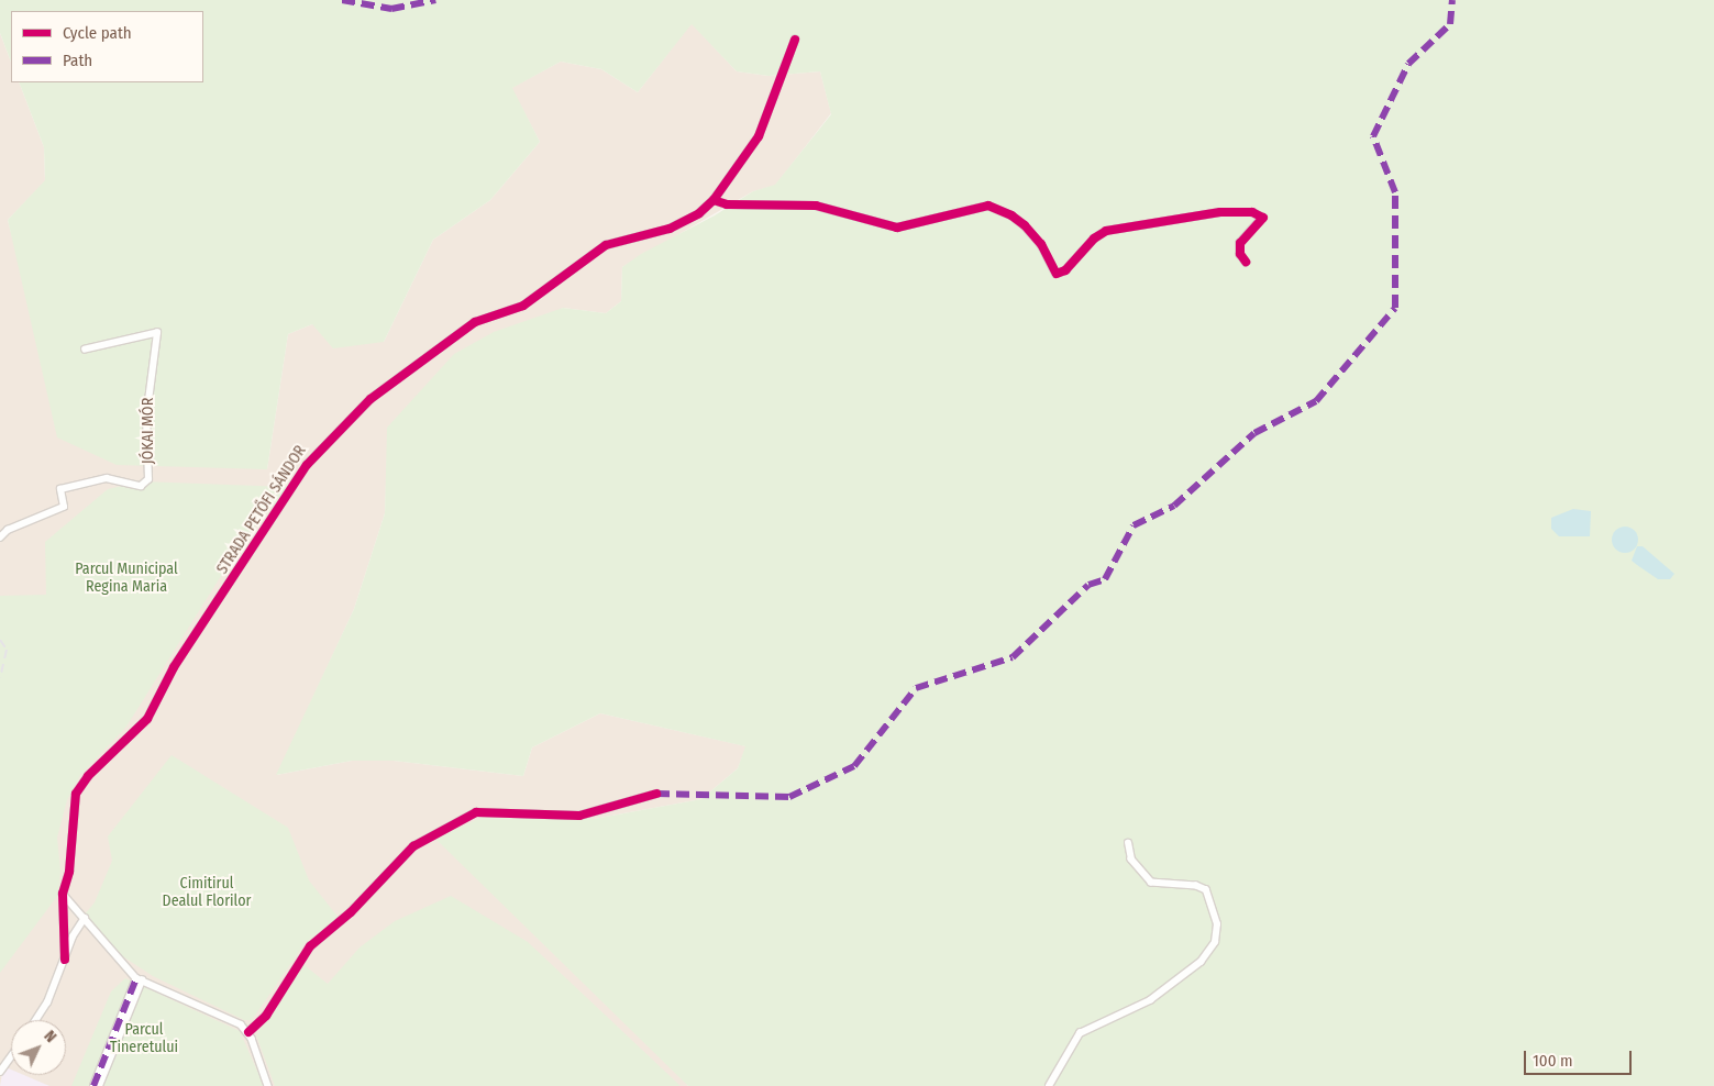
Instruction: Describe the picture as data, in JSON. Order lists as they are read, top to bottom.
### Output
{
  "streets": {
    "street": ["JÓKAI MÓR", "STRADA PETŐFI SÁNDOR"]
  },
  "parks": ["Parcul Municipal Regina Maria", "Cimitirul Dealul Florilor", "Parcul Tineretului"],
  "legend": ["Cycle path", "Path"],
  "scale_bar": "100 m",
  "north": "top right"
}
